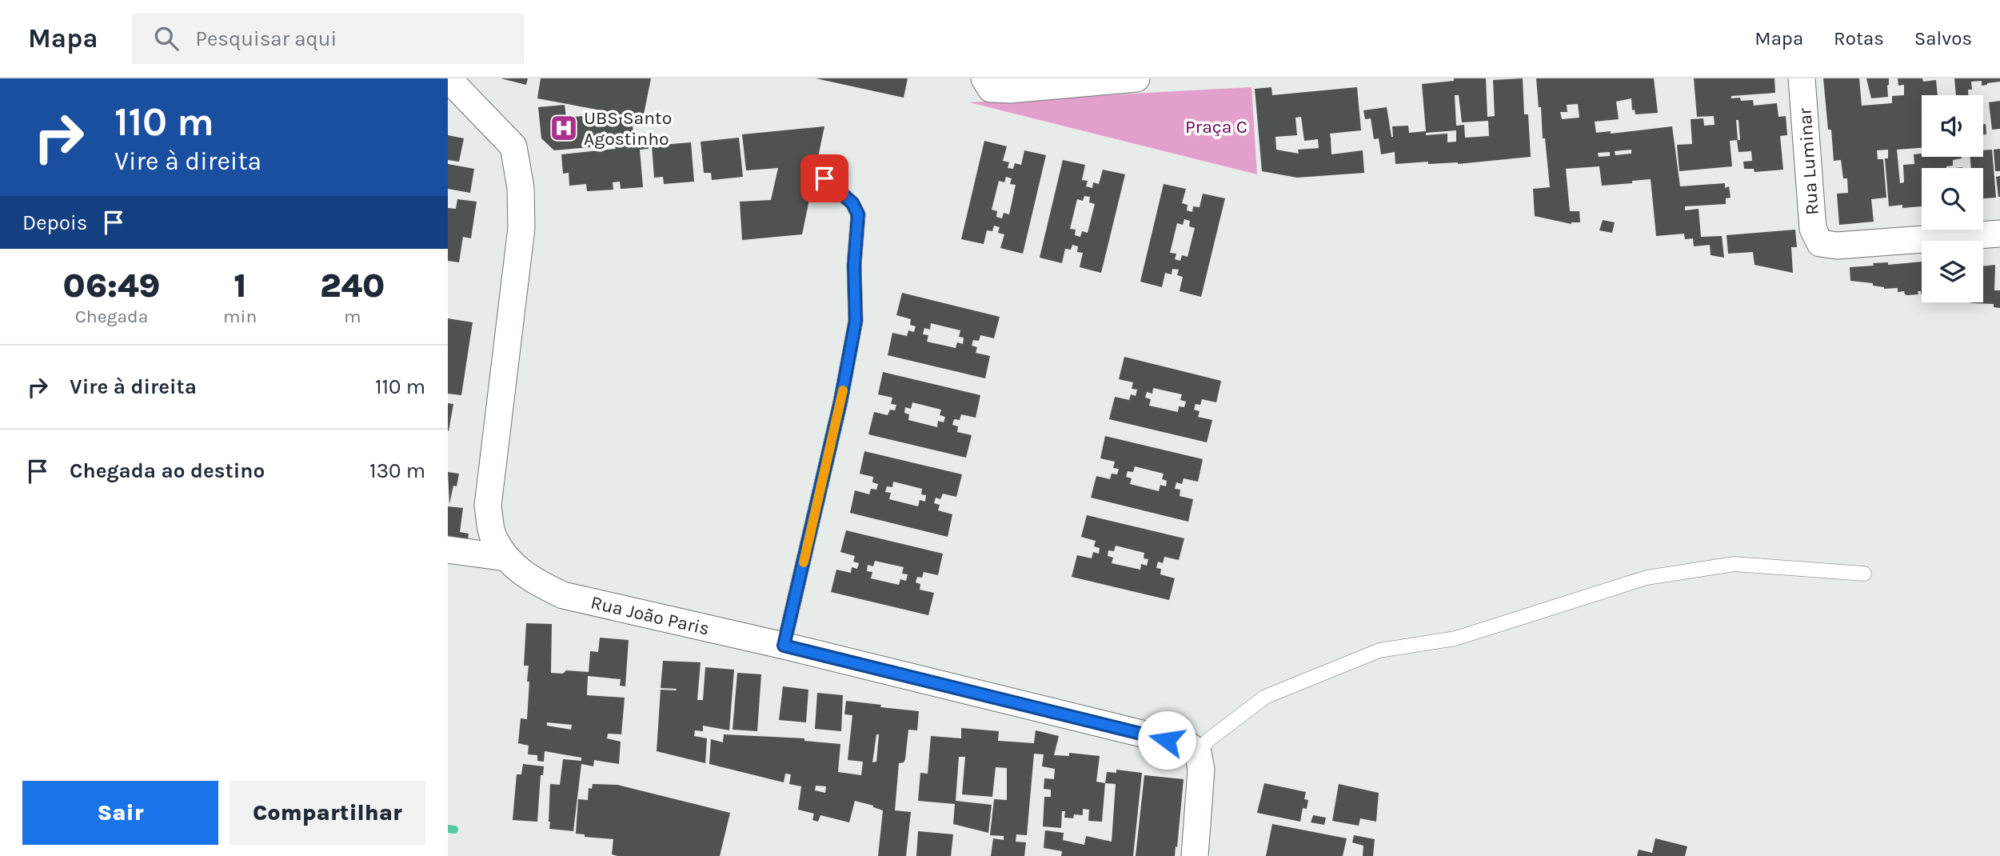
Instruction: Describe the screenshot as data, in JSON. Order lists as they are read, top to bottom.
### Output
{
  "streets": {
    "street": ["Rua Luminar", "Rua João Paris"]
  },
  "parks": ["Praça C"],
  "places": {
    "hospital": ["UBS Santo Agostinho"]
  },
  "page": {
    "header": "Mapa",
    "search": "Pesquisar aqui",
    "nav": ["Mapa", "Rotas", "Salvos"],
    "turn": ["110 m", "Vire à direita"],
    "then": "Depois",
    "eta": [
      "06:49",
      "Chegada",
      "1",
      "min",
      "240",
      "m"
    ],
    "list": [
      {
        "name": "Vire à direita",
        "value": "110 m"
      },
      {
        "name": "Chegada ao destino",
        "value": "130 m"
      }
    ],
    "buttons": ["Sair", "Compartilhar"]
  }
}
